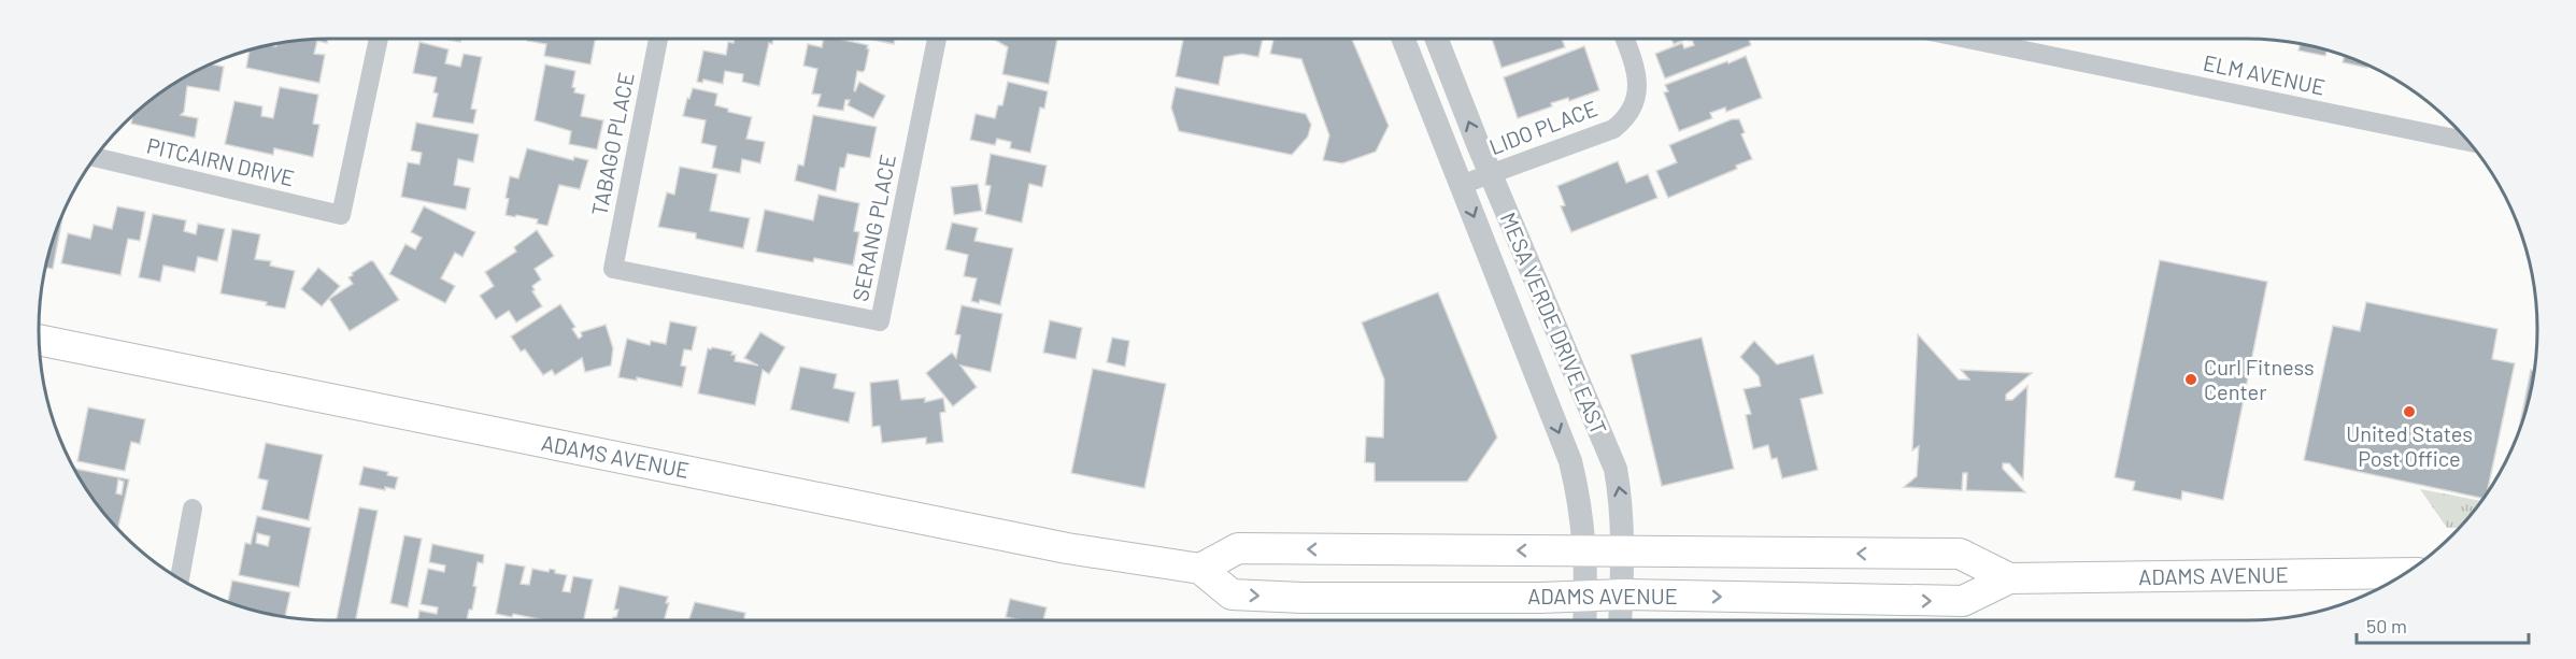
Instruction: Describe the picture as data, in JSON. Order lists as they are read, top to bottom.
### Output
{
  "streets": {
    "main road": ["ADAMS AVENUE"],
    "street": [
      "ELM AVENUE",
      "LIDO PLACE",
      "TABAGO PLACE",
      "PITCAIRN DRIVE",
      "SERANG PLACE",
      "MESA VERDE DRIVE EAST"
    ]
  },
  "crossings": [
    ["LIDO PLACE", "MESA VERDE DRIVE EAST"],
    ["TABAGO PLACE", "SERANG PLACE"],
    ["MESA VERDE DRIVE EAST", "ADAMS AVENUE"]
  ],
  "places": ["Curl Fitness Center", "United States Post Office"],
  "scale_bar": "50 m"
}
